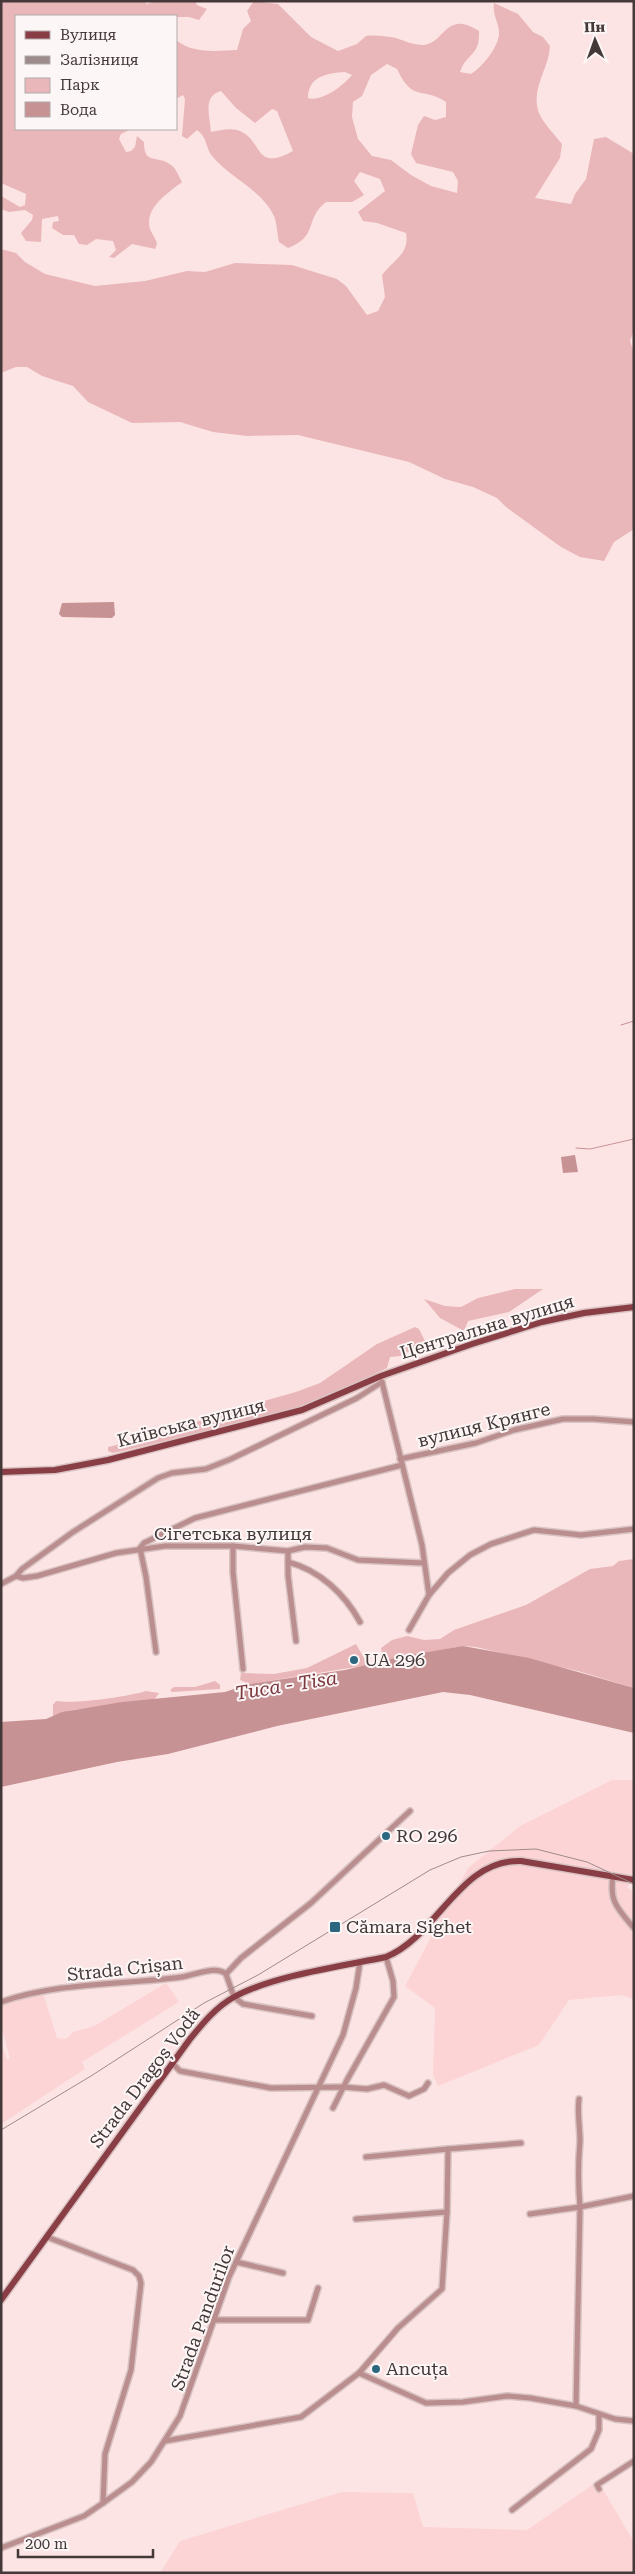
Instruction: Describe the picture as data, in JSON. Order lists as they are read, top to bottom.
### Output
{
  "streets": {
    "main road": ["Центральна вулиця", "Київська вулиця", "Strada Dragoș Vodă"],
    "street": [
      "вулиця Крянге",
      "Сігетська вулиця",
      "Strada Crișan",
      "Strada Pandurilor"
    ]
  },
  "crossings": [
    ["Центральна вулиця", "Київська вулиця"],
    ["Strada Dragoș Vodă", "Strada Pandurilor"]
  ],
  "water": ["Тиса - Tisa"],
  "places": {
    "other": ["UA 296", "RO 296", "Ancuța"],
    "transit": ["Cămara Sighet"]
  },
  "legend": [
    "Вулиця",
    "Залізниця",
    "Парк",
    "Вода"
  ],
  "scale_bar": "200 m",
  "north": "top"
}
